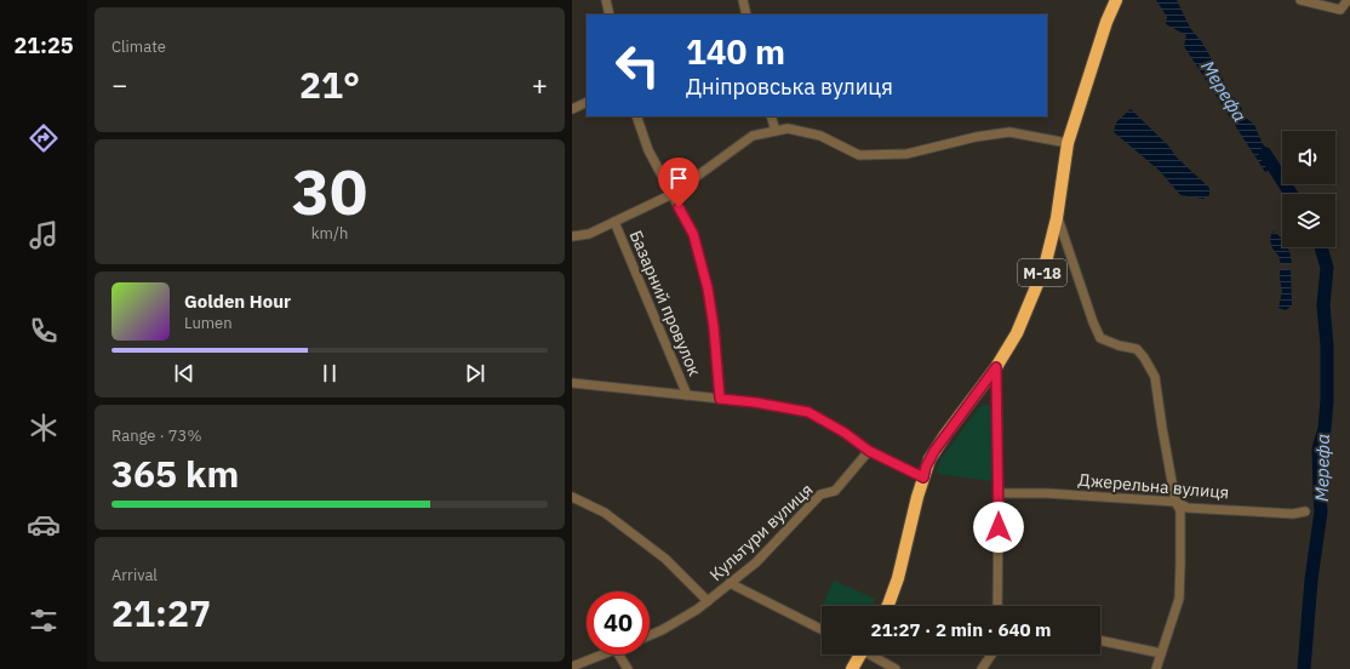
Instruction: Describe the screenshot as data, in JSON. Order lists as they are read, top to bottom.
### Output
{
  "streets": {
    "highway": ["М-18"],
    "street": ["Базарний провулок", "Джерельна вулиця", "Культури вулиця"]
  },
  "water": ["Мерефа"],
  "page": {
    "tabs": "21:25",
    "tile": [
      "Climate",
      ["30", "km/h"],
      ["Range · 73%", "365 km"],
      ["Arrival", "21:27"]
    ],
    "turn": ["140 m", "Дніпровська вулиця"],
    "heat": ["−", "21°", "+"],
    "song": ["Golden Hour", "Lumen"],
    "limit": "40",
    "trip": "21:27 · 2 min · 640 m"
  }
}
